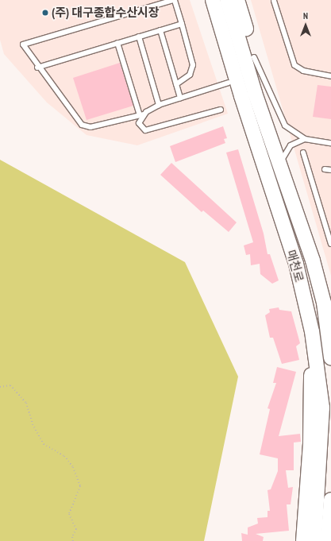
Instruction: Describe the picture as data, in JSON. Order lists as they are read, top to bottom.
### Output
{
  "streets": {
    "main road": ["매천로"]
  },
  "places": ["(주) 대구종합수산시장"],
  "north": "top"
}
